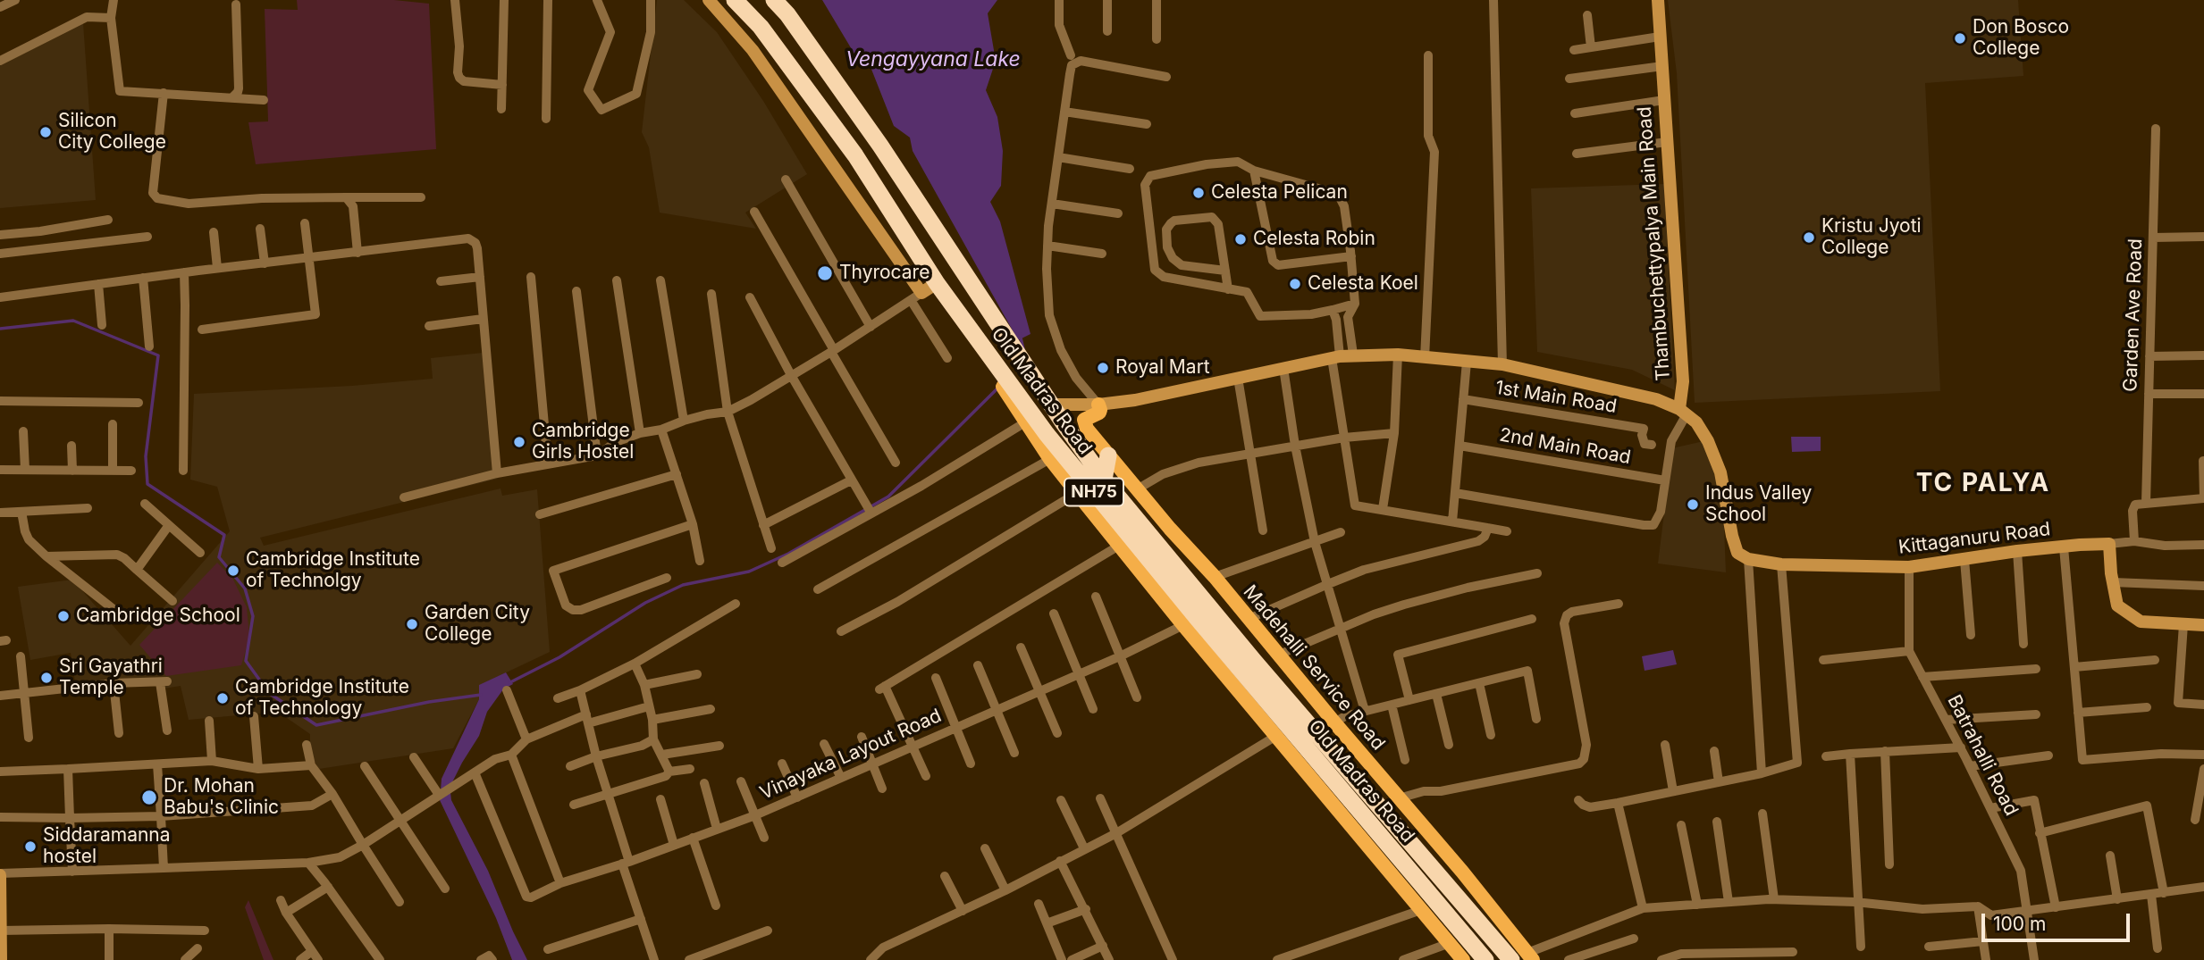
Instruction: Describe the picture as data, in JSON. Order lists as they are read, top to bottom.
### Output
{
  "streets": {
    "highway": ["Old Madras Road", "NH75"],
    "main road": ["Madehalli Service Road"],
    "street": [
      "Thambuchettypalya Main Road",
      "Garden Ave Road",
      "1st Main Road",
      "2nd Main Road",
      "Kittaganuru Road",
      "Vinayaka Layout Road",
      "Batrahalli Road"
    ]
  },
  "crossings": [
    ["Thambuchettypalya Main Road", "Old Madras Road"],
    ["Thambuchettypalya Main Road", "Madehalli Service Road"],
    ["Kittaganuru Road", "Batrahalli Road"]
  ],
  "districts": ["TC PALYA"],
  "water": ["Vengayyana Lake"],
  "places": [
    "Don Bosco College",
    "Silicon City College",
    "Celesta Pelican",
    "Kristu Jyoti College",
    "Celesta Robin",
    "Thyrocare",
    "Celesta Koel",
    "Royal Mart",
    "Cambridge Girls Hostel",
    "Indus Valley School",
    "Cambridge Institute of Technolgy",
    "Cambridge School",
    "Garden City College",
    "Sri Gayathri Temple",
    "Cambridge Institute of Technology",
    "Dr. Mohan Babu's Clinic",
    "Siddaramanna hostel"
  ],
  "scale_bar": "100 m"
}
